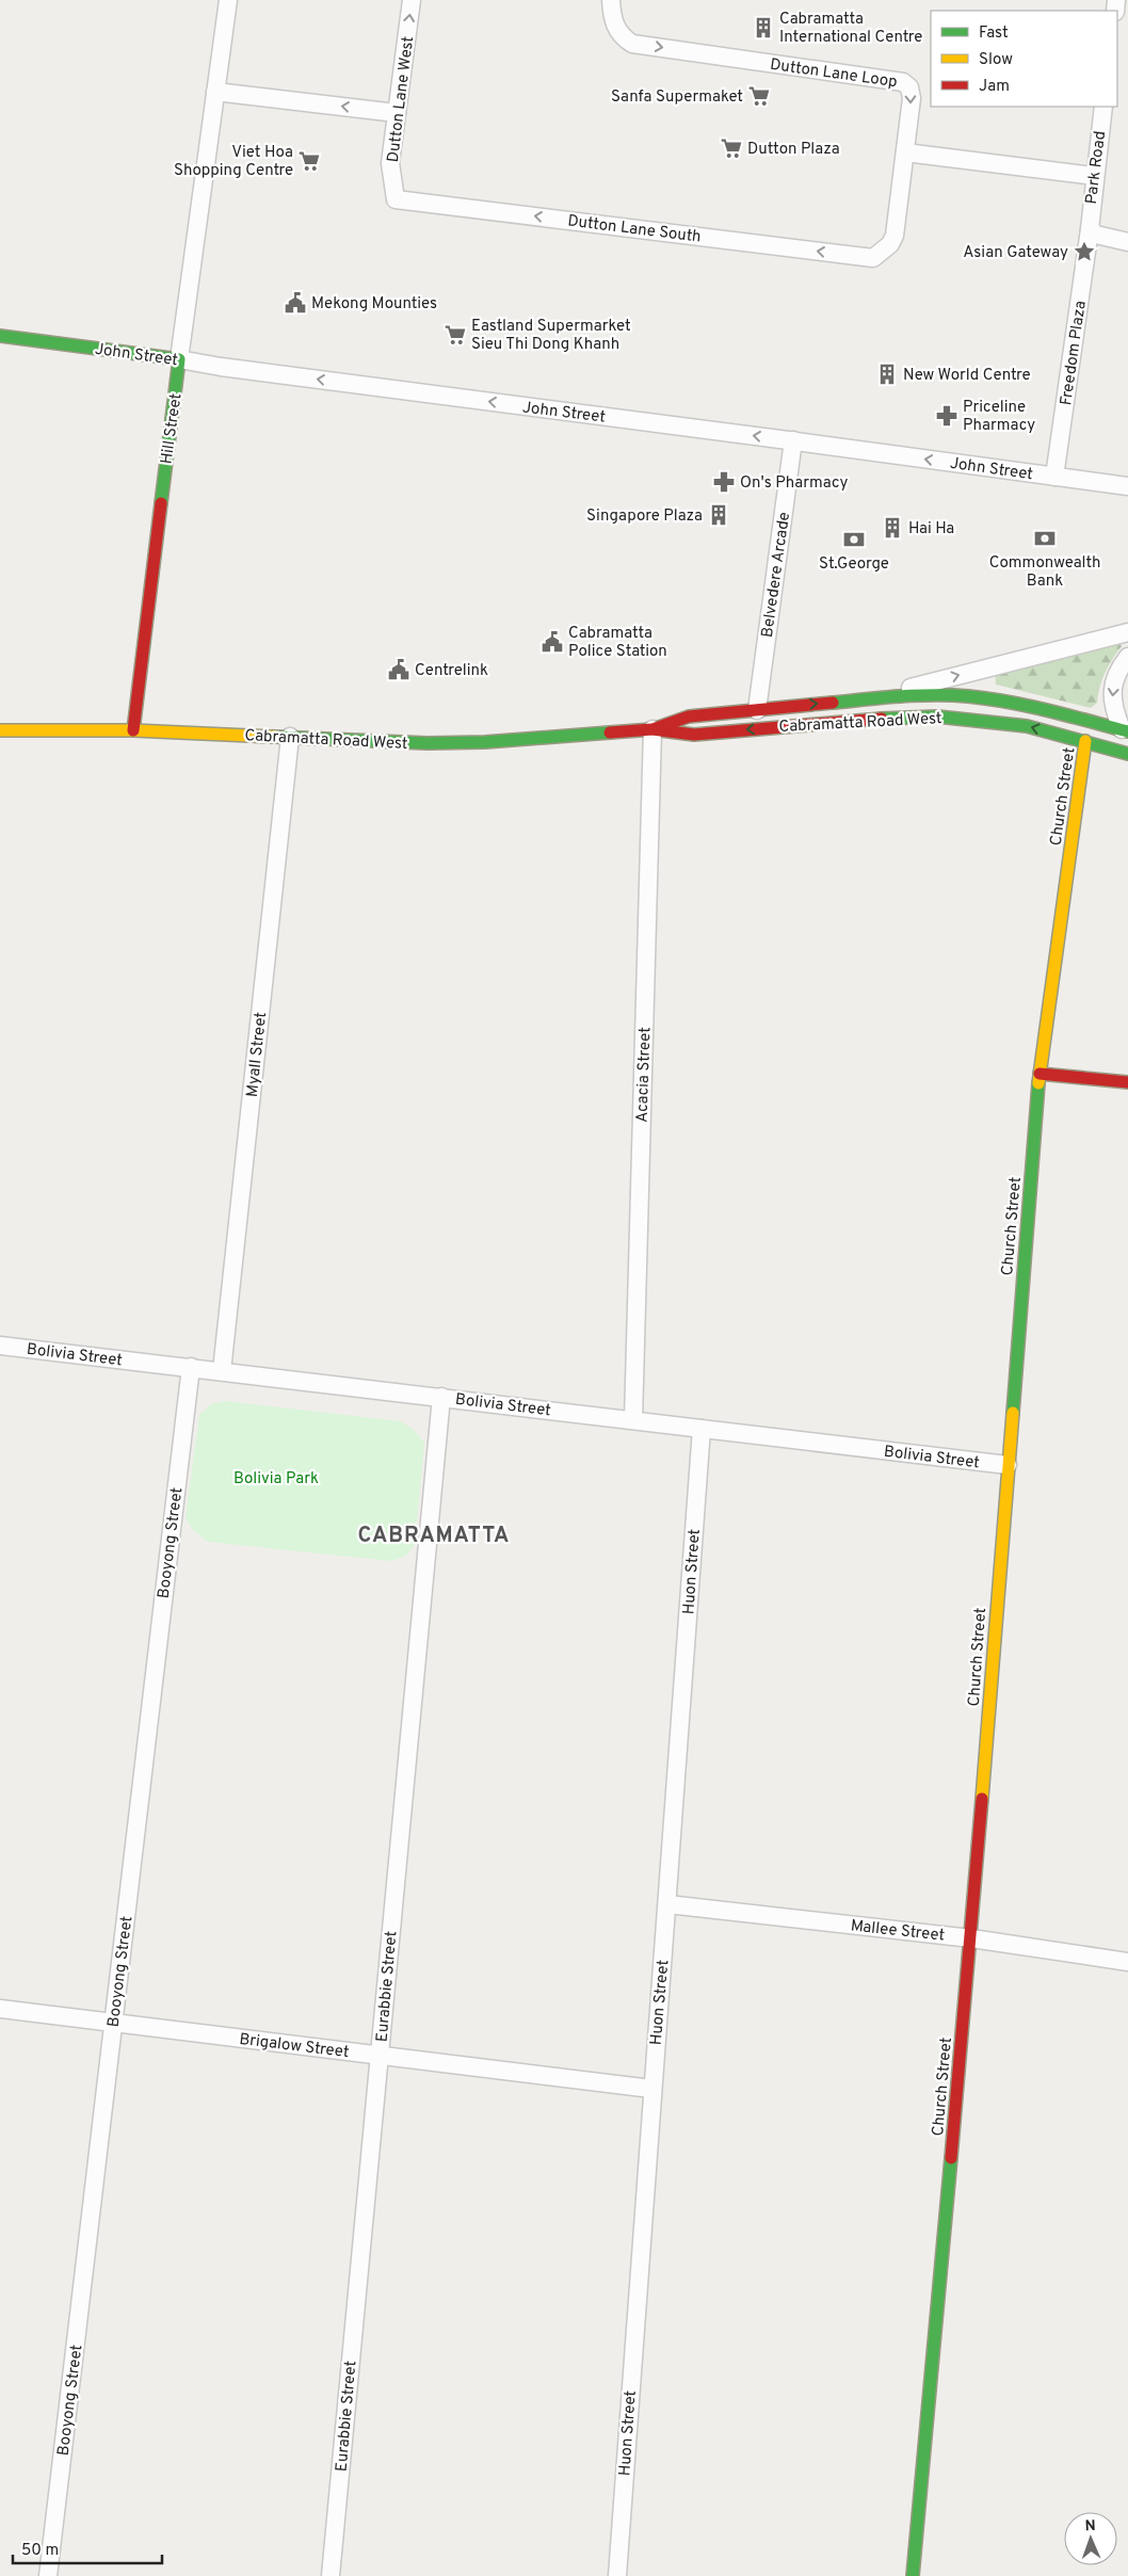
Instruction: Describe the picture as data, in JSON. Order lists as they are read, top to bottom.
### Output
{
  "streets": {
    "street": [
      "Dutton Lane Loop",
      "Dutton Lane West",
      "Park Road",
      "Dutton Lane South",
      "Freedom Plaza",
      "John Street",
      "Hill Street",
      "Belvedere Arcade",
      "Cabramatta Road West",
      "Church Street",
      "Myall Street",
      "Acacia Street",
      "Bolivia Street",
      "Booyong Street",
      "Huon Street",
      "Mallee Street",
      "Eurabbie Street",
      "Brigalow Street"
    ]
  },
  "crossings": [
    ["Dutton Lane Loop", "Dutton Lane South"],
    ["Dutton Lane West", "Dutton Lane South"],
    ["Park Road", "Freedom Plaza"],
    ["Freedom Plaza", "John Street"],
    ["John Street", "Hill Street"],
    ["John Street", "Belvedere Arcade"],
    ["Hill Street", "Cabramatta Road West"],
    ["Belvedere Arcade", "Cabramatta Road West"],
    ["Cabramatta Road West", "Church Street"],
    ["Cabramatta Road West", "Myall Street"],
    ["Cabramatta Road West", "Acacia Street"],
    ["Church Street", "Bolivia Street"],
    ["Church Street", "Mallee Street"],
    ["Myall Street", "Bolivia Street"],
    ["Acacia Street", "Bolivia Street"],
    ["Bolivia Street", "Booyong Street"],
    ["Bolivia Street", "Huon Street"],
    ["Bolivia Street", "Eurabbie Street"],
    ["Booyong Street", "Brigalow Street"],
    ["Huon Street", "Mallee Street"],
    ["Huon Street", "Brigalow Street"],
    ["Eurabbie Street", "Brigalow Street"]
  ],
  "one_way": [
    "Dutton Lane Loop",
    "Dutton Lane West",
    "Dutton Lane South",
    "John Street"
  ],
  "districts": ["CABRAMATTA"],
  "parks": ["Bolivia Park"],
  "places": {
    "building": [
      "Cabramatta International Centre",
      "New World Centre",
      "Singapore Plaza",
      "Hai Ha"
    ],
    "supermarket": [
      "Sanfa Supermaket",
      "Dutton Plaza",
      "Viet Hoa Shopping Centre",
      "Eastland Supermarket Sieu Thi Dong Khanh"
    ],
    "place": ["Asian Gateway"],
    "public building": ["Mekong Mounties", "Cabramatta Police Station", "Centrelink"],
    "pharmacy": ["Priceline Pharmacy", "On's Pharmacy"],
    "bank": ["Commonwealth Bank", "St.George"]
  },
  "legend": ["Fast", "Slow", "Jam"],
  "scale_bar": "50 m",
  "north": "top"
}
